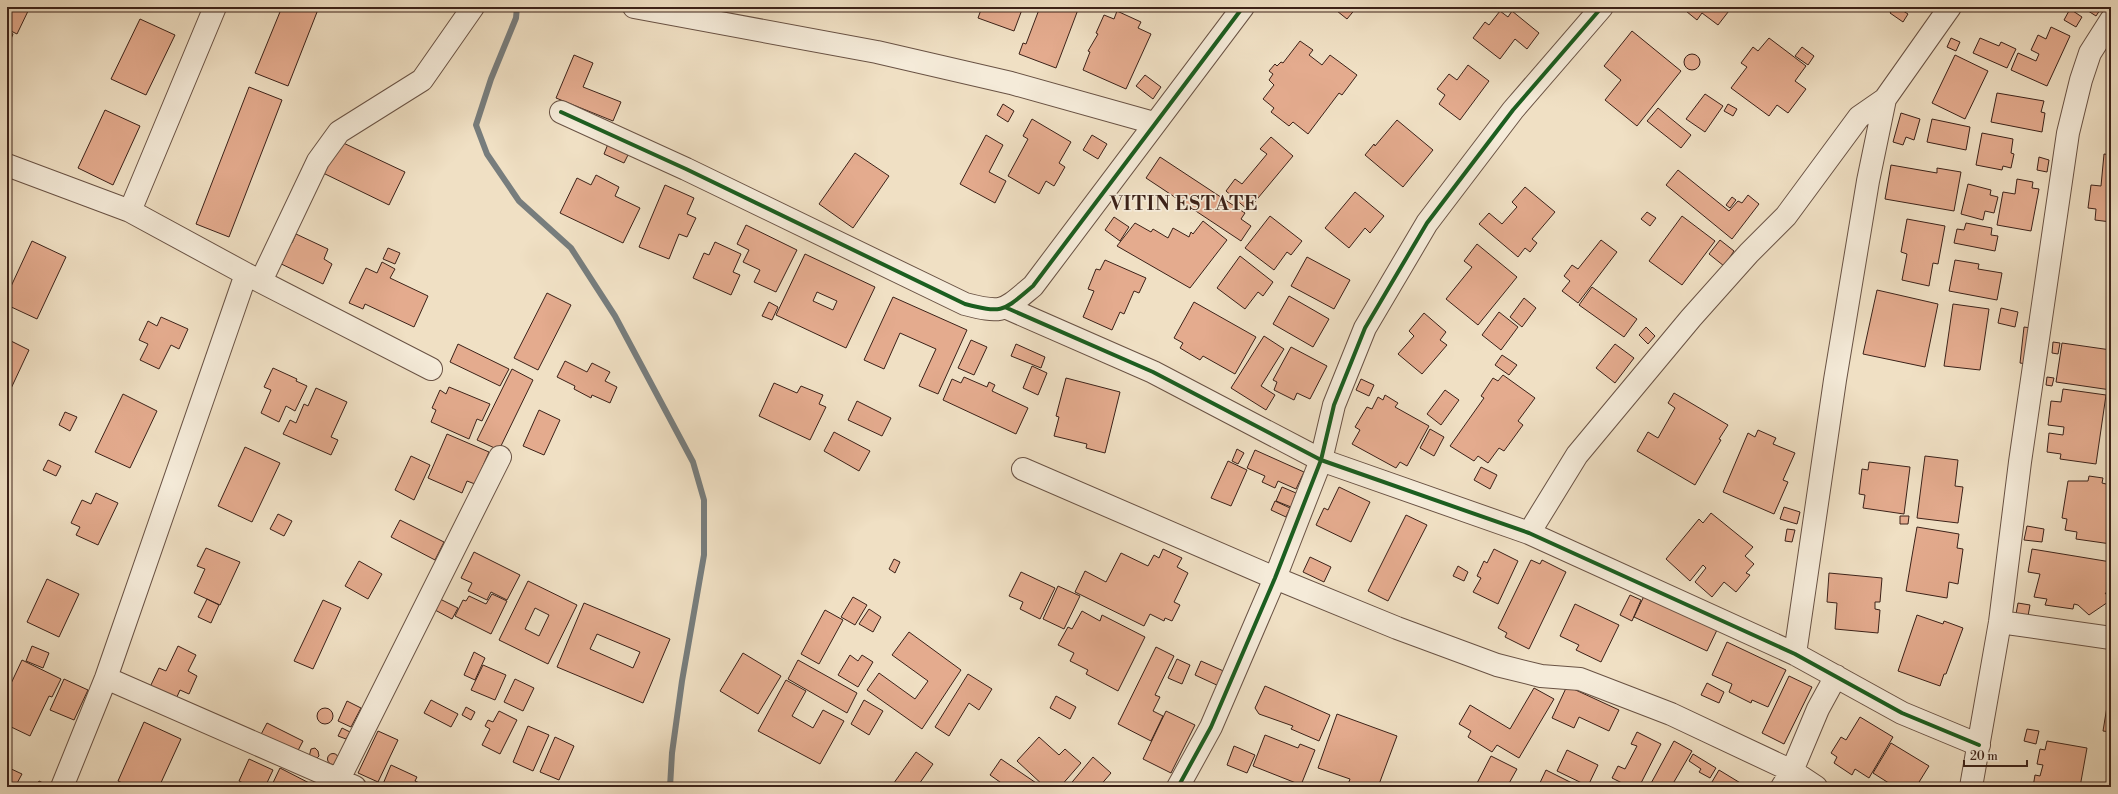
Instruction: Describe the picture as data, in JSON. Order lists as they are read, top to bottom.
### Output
{
  "districts": ["VITIN ESTATE"],
  "scale_bar": "20 m"
}
